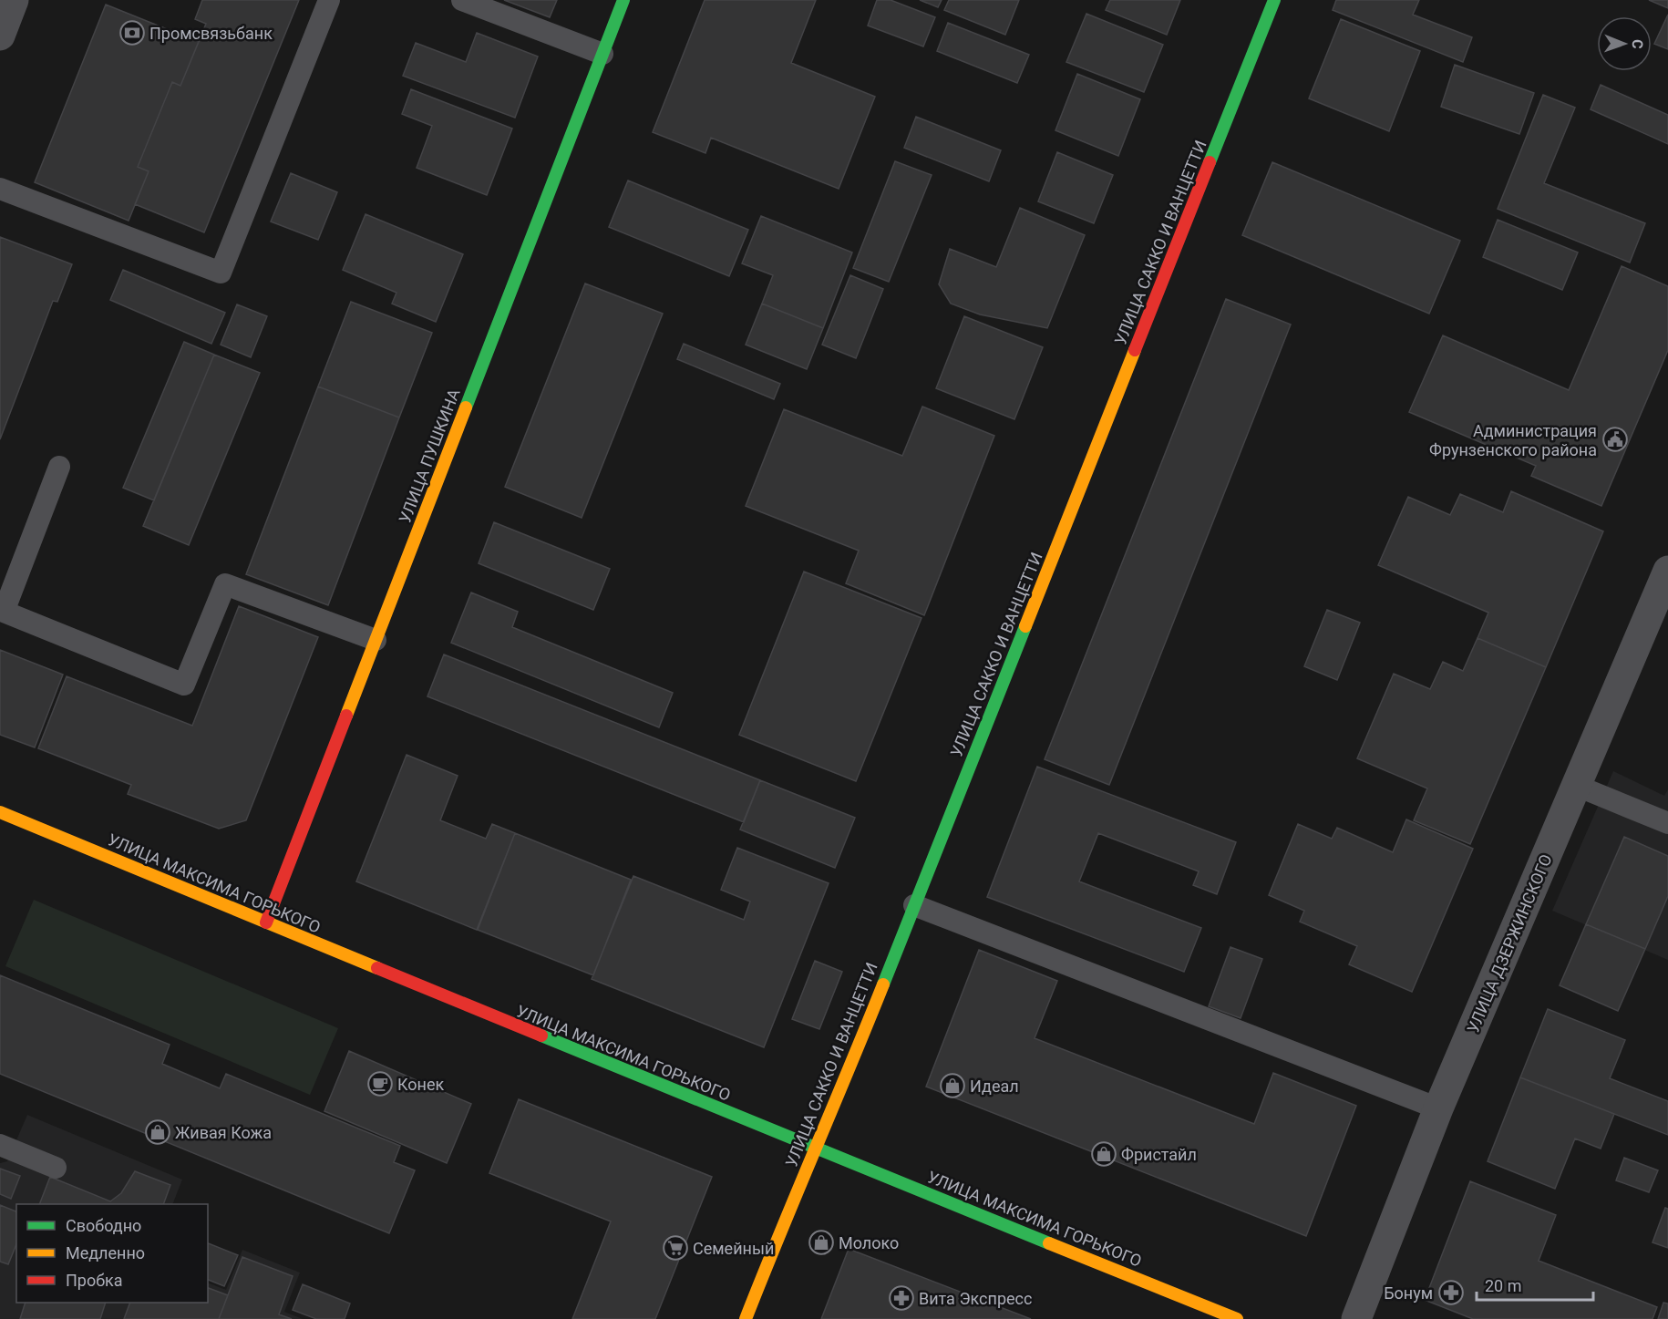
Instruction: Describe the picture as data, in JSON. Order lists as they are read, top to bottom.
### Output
{
  "streets": {
    "street": [
      "УЛИЦА САККО И ВАНЦЕТТИ",
      "УЛИЦА ПУШКИНА",
      "УЛИЦА МАКСИМА ГОРЬКОГО",
      "УЛИЦА ДЗЕРЖИНСКОГО"
    ]
  },
  "crossings": [
    ["УЛИЦА САККО И ВАНЦЕТТИ", "УЛИЦА МАКСИМА ГОРЬКОГО"],
    ["УЛИЦА ПУШКИНА", "УЛИЦА МАКСИМА ГОРЬКОГО"]
  ],
  "places": {
    "bank": ["Промсвязьбанк"],
    "public building": ["Администрация Фрунзенского района"],
    "cafe": ["Конек"],
    "shop": [
      "Идеал",
      "Живая Кожа",
      "Фристайл",
      "Молоко"
    ],
    "supermarket": ["Семейный"],
    "pharmacy": ["Бонум", "Вита Экспресс"]
  },
  "legend": ["Свободно", "Медленно", "Пробка"],
  "scale_bar": "20 m",
  "north": "right"
}
